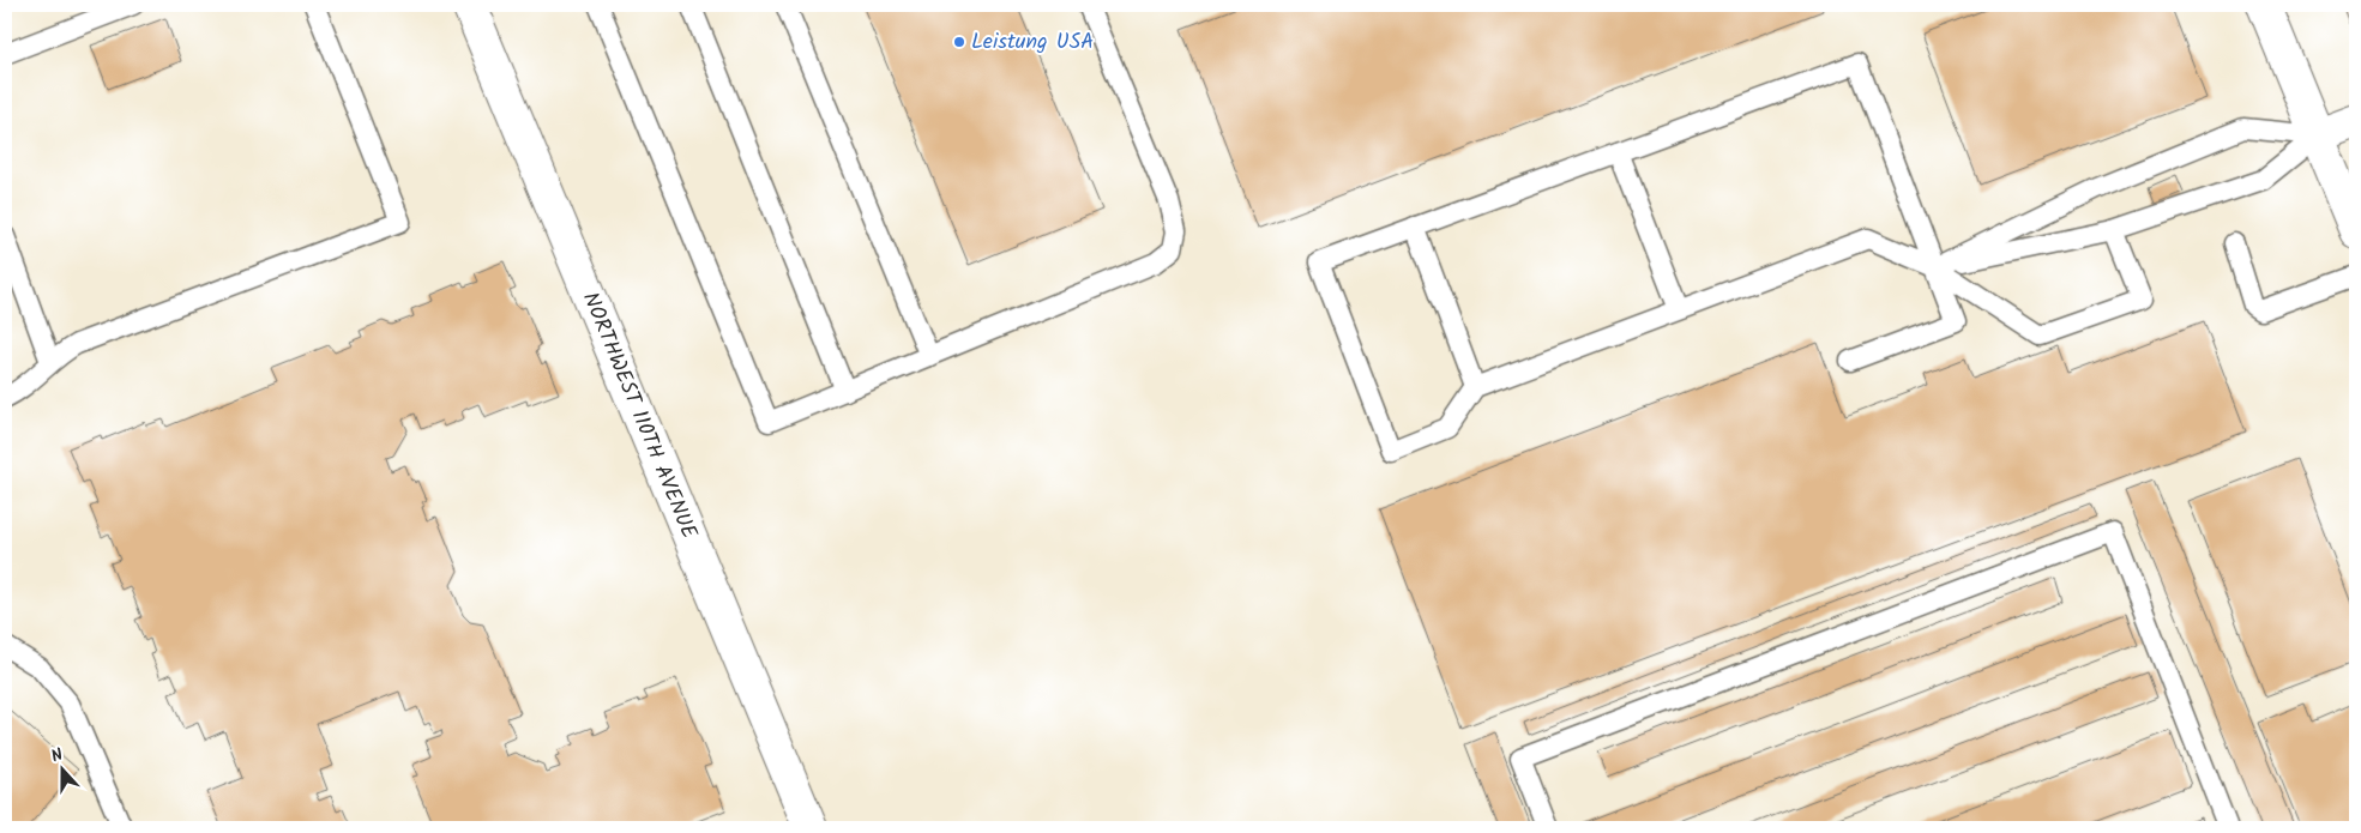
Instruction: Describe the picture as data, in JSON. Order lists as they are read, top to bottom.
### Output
{
  "streets": {
    "street": ["NORTHWEST 110TH AVENUE"]
  },
  "places": ["Leistung USA"],
  "north": "top"
}
